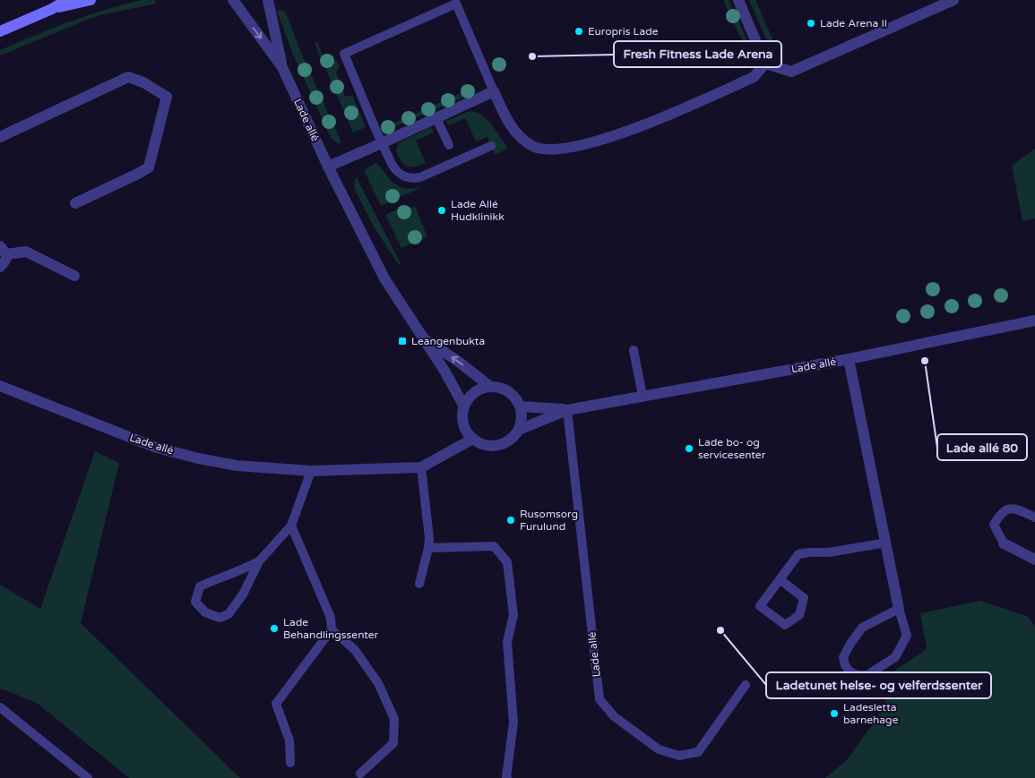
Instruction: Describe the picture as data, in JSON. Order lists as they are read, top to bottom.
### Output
{
  "streets": {
    "street": ["Lade allé"]
  },
  "places": {
    "other": [
      "Lade Arena II",
      "Europris Lade",
      "Fresh Fitness Lade Arena",
      "Lade Allé Hudklinikk",
      "Lade allé 80",
      "Lade bo- og servicesenter",
      "Rusomsorg Furulund",
      "Lade Behandlingssenter",
      "Ladetunet helse- og velferdssenter",
      "Ladesletta barnehage"
    ],
    "transit": ["Leangenbukta"]
  }
}
